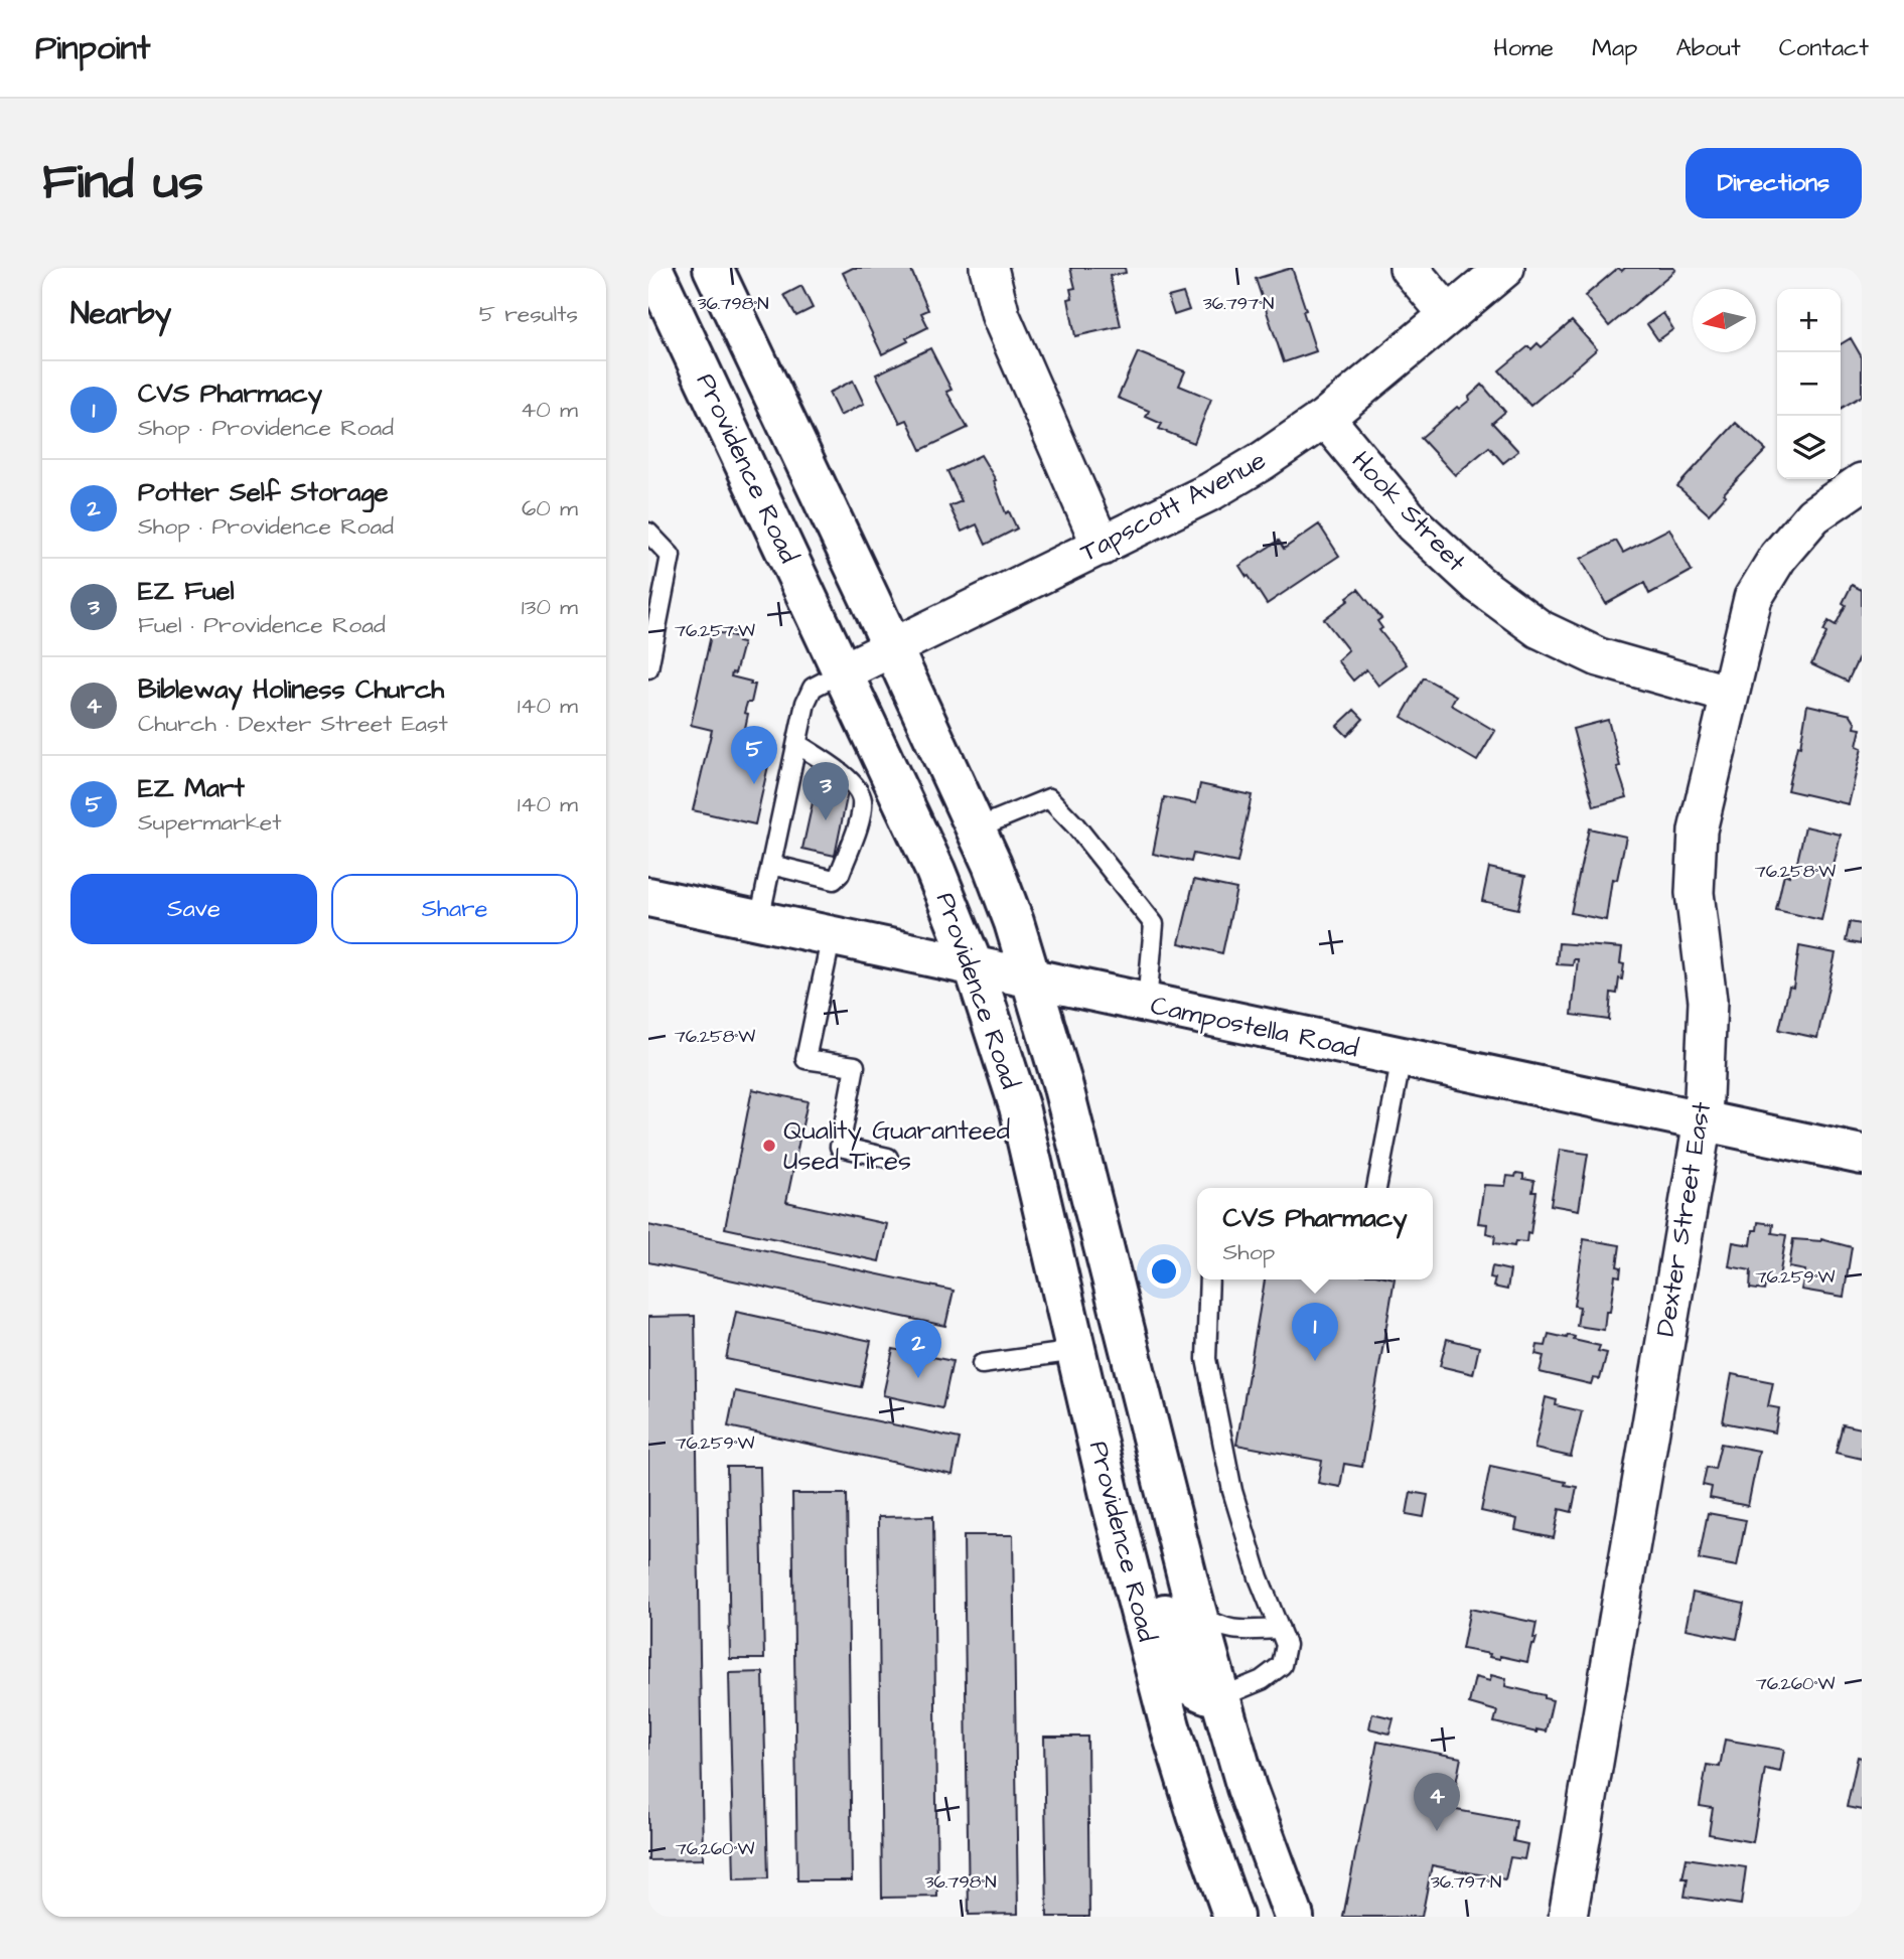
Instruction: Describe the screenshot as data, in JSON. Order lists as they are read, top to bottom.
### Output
{
  "streets": {
    "main road": ["Providence Road", "Campostella Road"],
    "street": ["Tapscott Avenue", "Hook Street", "Dexter Street East"]
  },
  "crossings": [
    ["Providence Road", "Tapscott Avenue"],
    ["Providence Road", "Campostella Road"],
    ["Tapscott Avenue", "Hook Street"],
    ["Hook Street", "Dexter Street East"],
    ["Campostella Road", "Dexter Street East"]
  ],
  "places": ["Quality Guaranteed Used Tires"],
  "north": "left",
  "page": {
    "header": "Pinpoint",
    "nav": [
      "Home",
      "Map",
      "About",
      "Contact"
    ],
    "buttons": [
      "Directions",
      ["Save", "Share"]
    ],
    "title": "Find us",
    "heading": ["Nearby", "5 results"],
    "map_buttons": ["+", "−"],
    "list": [
      {
        "mark": "1",
        "name": "CVS Pharmacy",
        "note": "Shop · Providence Road",
        "value": "40 m"
      },
      {
        "mark": "2",
        "name": "Potter Self Storage",
        "note": "Shop · Providence Road",
        "value": "60 m"
      },
      {
        "mark": "3",
        "name": "EZ Fuel",
        "note": "Fuel · Providence Road",
        "value": "130 m"
      },
      {
        "mark": "4",
        "name": "Bibleway Holiness Church",
        "note": "Church · Dexter Street East",
        "value": "140 m"
      },
      {
        "mark": "5",
        "name": "EZ Mart",
        "note": "Supermarket",
        "value": "140 m"
      }
    ],
    "pins": [
      "5",
      "3",
      "1",
      "2",
      "4"
    ],
    "popup": ["CVS Pharmacy", "Shop"]
  },
  "coordinates": [
    "36.798°N",
    "36.797°N",
    "76.257°W",
    "76.258°W",
    "76.259°W",
    "76.260°W"
  ]
}
